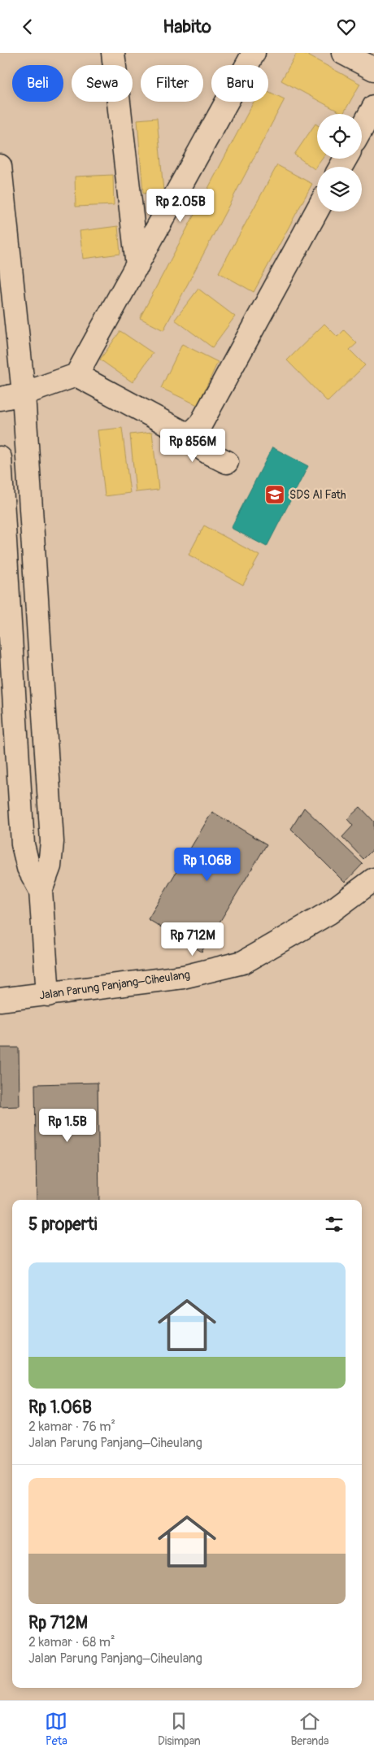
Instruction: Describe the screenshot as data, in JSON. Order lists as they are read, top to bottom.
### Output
{
  "streets": {
    "street": ["Jalan Parung Panjang–Ciheulang"]
  },
  "places": {
    "school or university": ["SDS Al Fath"]
  },
  "page": {
    "header": "Habito",
    "chip": [
      "Beli",
      "Sewa",
      "Filter",
      "Baru"
    ],
    "price": [
      "Rp 2.05B",
      "Rp 856M",
      "Rp 1.06B",
      "Rp 712M",
      "Rp 1.5B"
    ],
    "heading": "5 properti",
    "list": [
      {
        "name": "Rp 1.06B",
        "note": "2 kamar · 76 m² · Jalan Parung Panjang–Ciheulang"
      },
      {
        "name": "Rp 712M",
        "note": "2 kamar · 68 m² · Jalan Parung Panjang–Ciheulang"
      }
    ],
    "tabs": ["Peta", "Disimpan", "Beranda"]
  }
}
